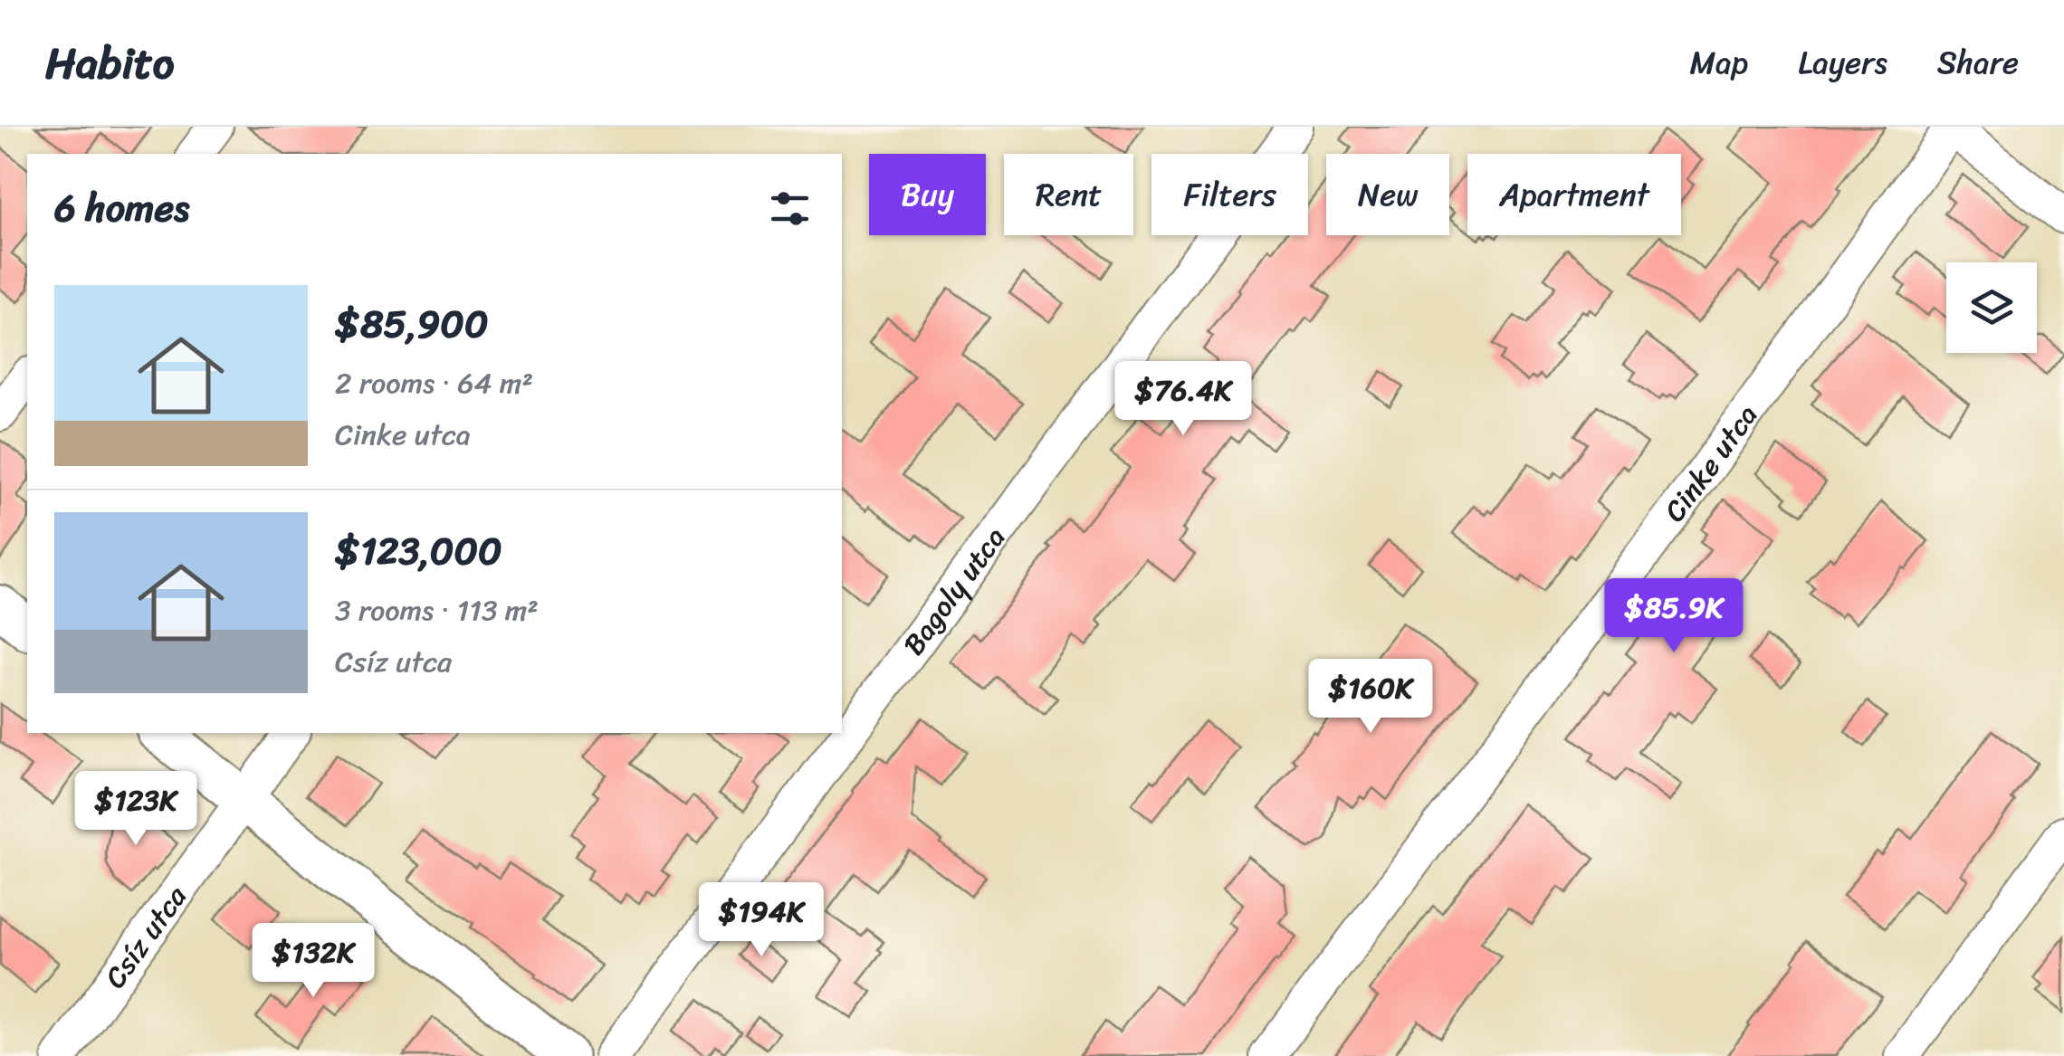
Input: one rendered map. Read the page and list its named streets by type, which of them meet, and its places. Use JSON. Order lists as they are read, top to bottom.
{
  "streets": {
    "street": ["Cinke utca", "Bagoly utca", "Csíz utca"]
  },
  "page": {
    "header": "Habito",
    "nav": ["Map", "Layers", "Share"],
    "chip": [
      "Buy",
      "Rent",
      "Filters",
      "New",
      "Apartment"
    ],
    "heading": "6 homes",
    "list": [
      {
        "name": "$85,900",
        "note": "2 rooms · 64 m² · Cinke utca"
      },
      {
        "name": "$123,000",
        "note": "3 rooms · 113 m² · Csíz utca"
      }
    ],
    "price": [
      "$76.4K",
      "$85.9K",
      "$160K",
      "$123K",
      "$194K",
      "$132K"
    ]
  }
}
